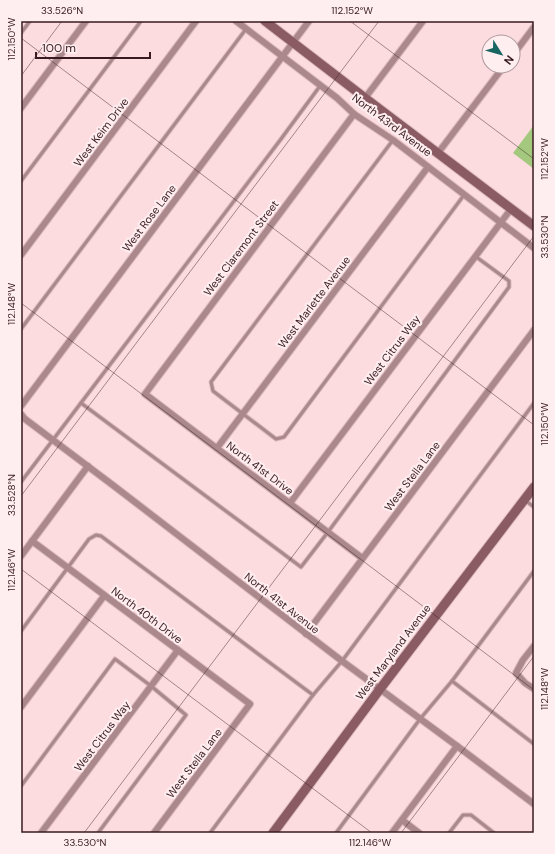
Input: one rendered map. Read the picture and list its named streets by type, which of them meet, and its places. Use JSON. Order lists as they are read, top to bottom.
{
  "streets": {
    "street": [
      "North 43rd Avenue",
      "West Keim Drive",
      "West Rose Lane",
      "West Claremont Street",
      "West Marlette Avenue",
      "West Citrus Way",
      "North 41st Drive",
      "West Stella Lane",
      "North 41st Avenue",
      "North 40th Drive",
      "West Maryland Avenue"
    ]
  },
  "crossings": [
    ["North 43rd Avenue", "West Rose Lane"],
    ["North 43rd Avenue", "West Claremont Street"],
    ["North 43rd Avenue", "West Marlette Avenue"],
    ["North 43rd Avenue", "West Citrus Way"],
    ["West Claremont Street", "North 41st Drive"],
    ["West Marlette Avenue", "North 41st Drive"],
    ["West Citrus Way", "North 41st Drive"],
    ["West Citrus Way", "North 40th Drive"],
    ["North 41st Drive", "West Stella Lane"],
    ["West Stella Lane", "North 41st Avenue"],
    ["West Stella Lane", "North 40th Drive"],
    ["North 41st Avenue", "West Maryland Avenue"]
  ],
  "scale_bar": "100 m",
  "north": "bottom right",
  "coordinates": [
    "33.526°N",
    "112.152°W",
    "112.150°W",
    "33.530°N",
    "112.148°W",
    "33.528°N",
    "112.146°W"
  ]
}
